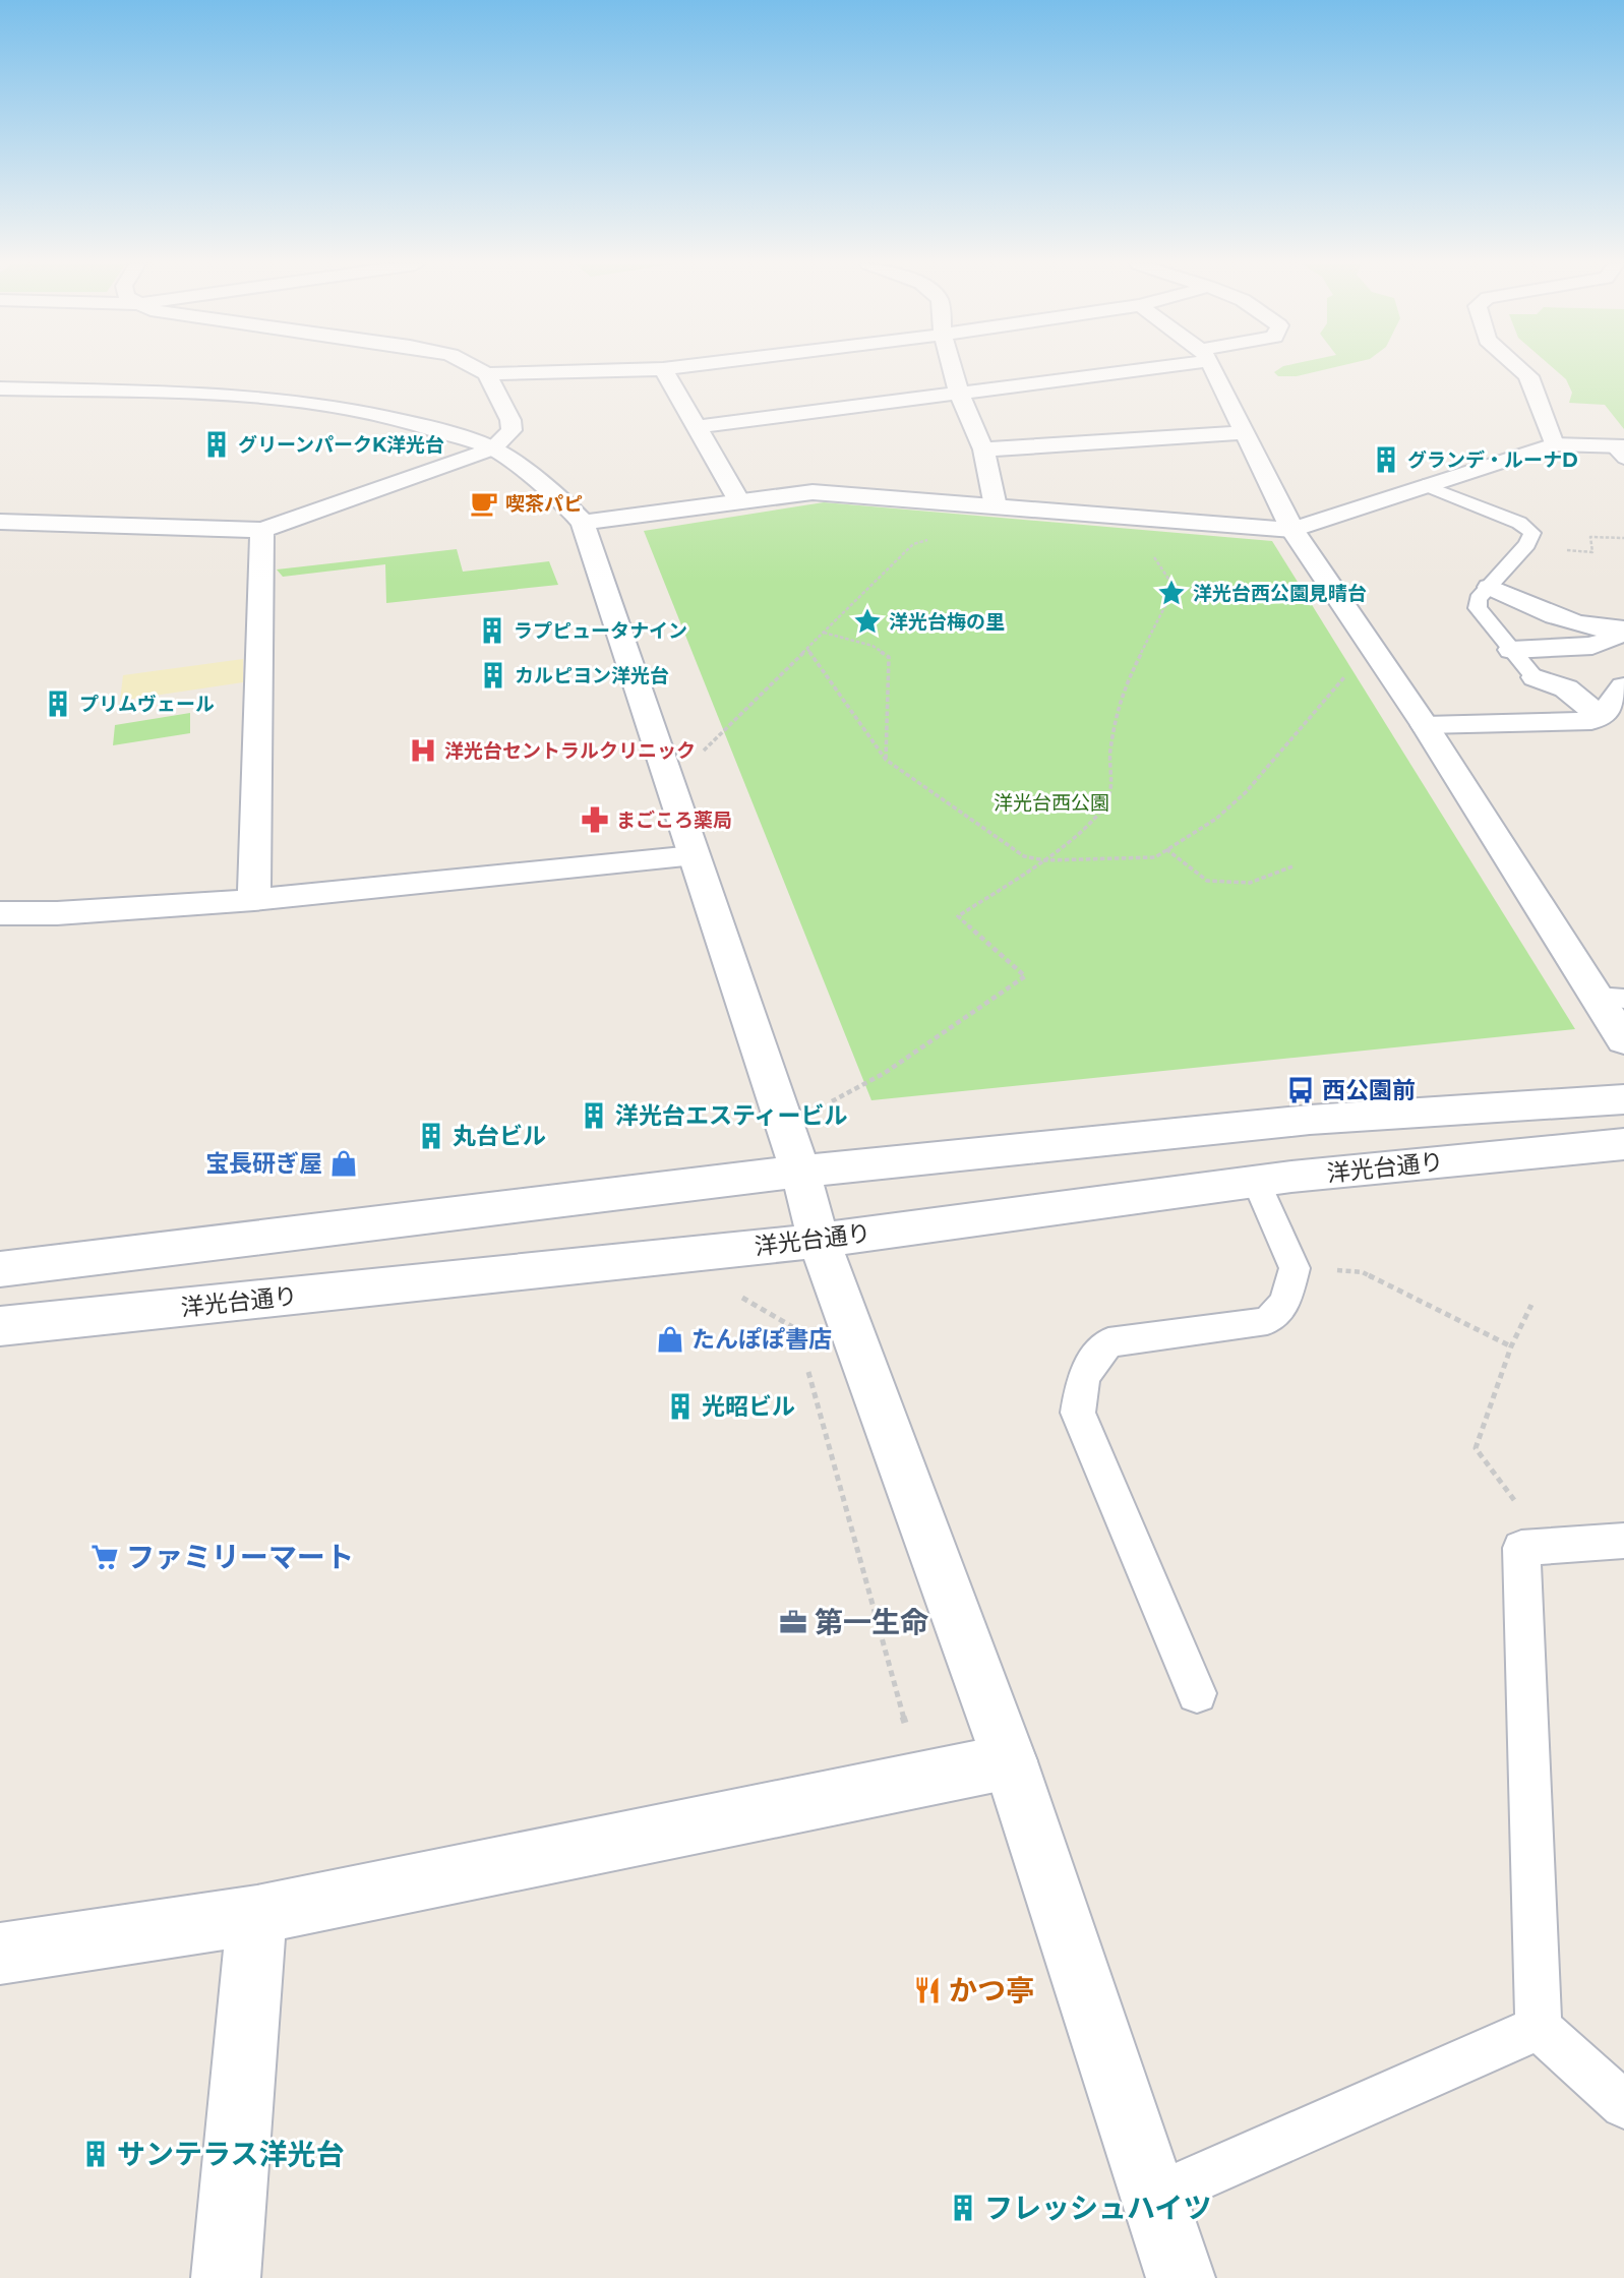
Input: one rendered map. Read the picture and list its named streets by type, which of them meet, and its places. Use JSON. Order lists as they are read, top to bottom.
{
  "streets": {
    "street": ["洋光台通り"]
  },
  "parks": ["洋光台西公園"],
  "places": {
    "building": [
      "グリーンパークK洋光台",
      "グランデ・ルーナD",
      "ラプピュータナイン",
      "カルピヨン洋光台",
      "プリムヴェール",
      "洋光台エスティービル",
      "丸台ビル",
      "光昭ビル",
      "サンテラス洋光台",
      "フレッシュハイツ"
    ],
    "cafe": ["喫茶パピ"],
    "place": ["洋光台西公園見晴台", "洋光台梅の里"],
    "hospital": ["洋光台セントラルクリニック"],
    "pharmacy": ["まごころ薬局"],
    "bus stop": ["西公園前"],
    "shop": ["宝長研ぎ屋", "たんぽぽ書店"],
    "supermarket": ["ファミリーマート"],
    "office": ["第一生命"],
    "restaurant": ["かつ亭"]
  }
}
